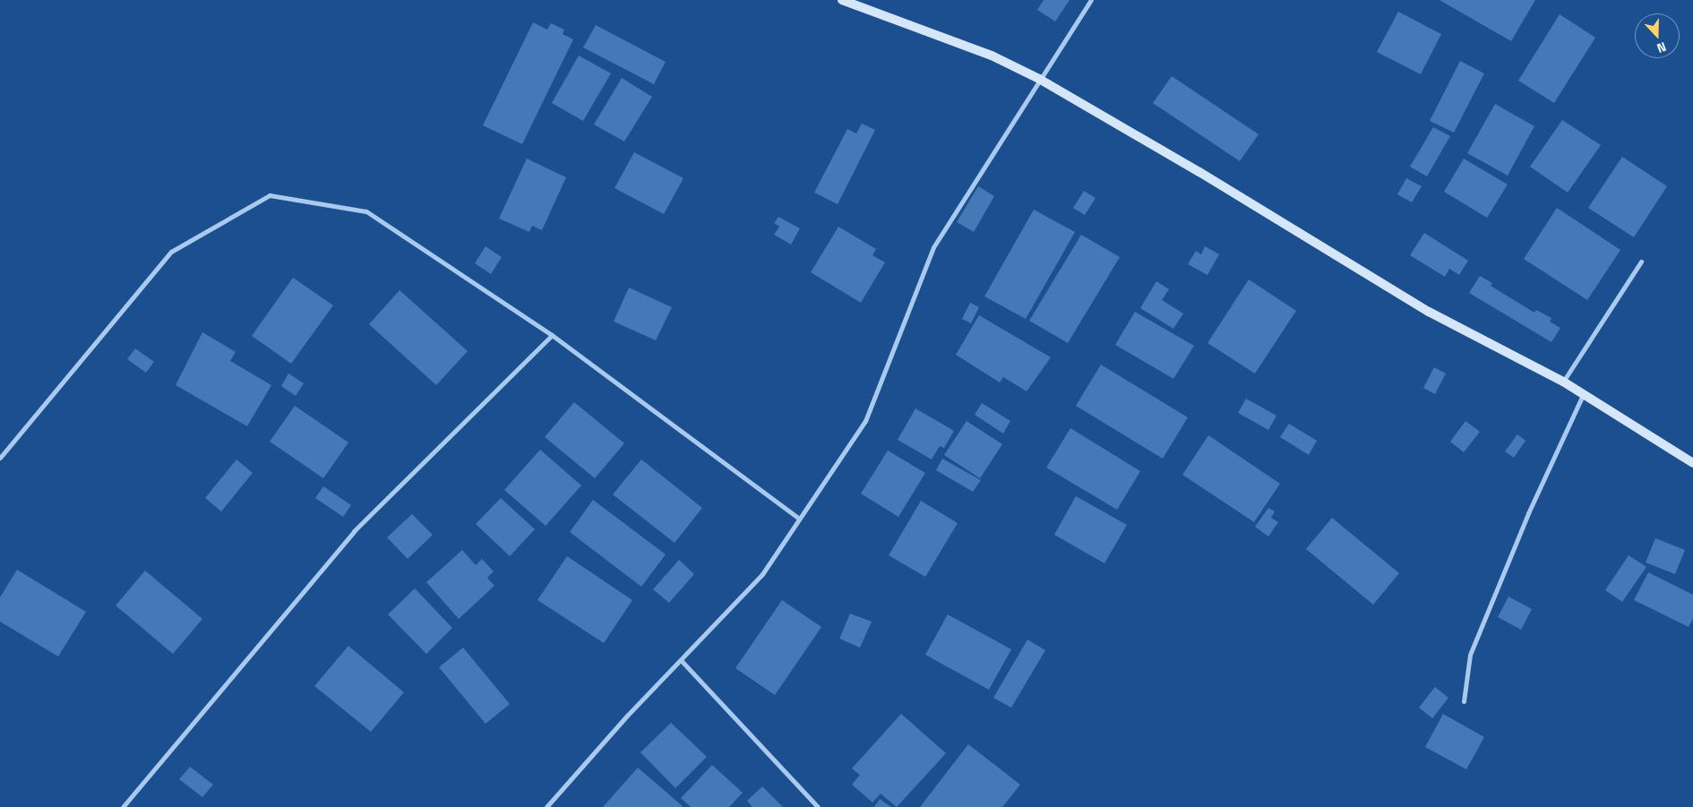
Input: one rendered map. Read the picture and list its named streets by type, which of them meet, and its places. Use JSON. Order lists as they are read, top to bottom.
{
  "north": "bottom"
}
